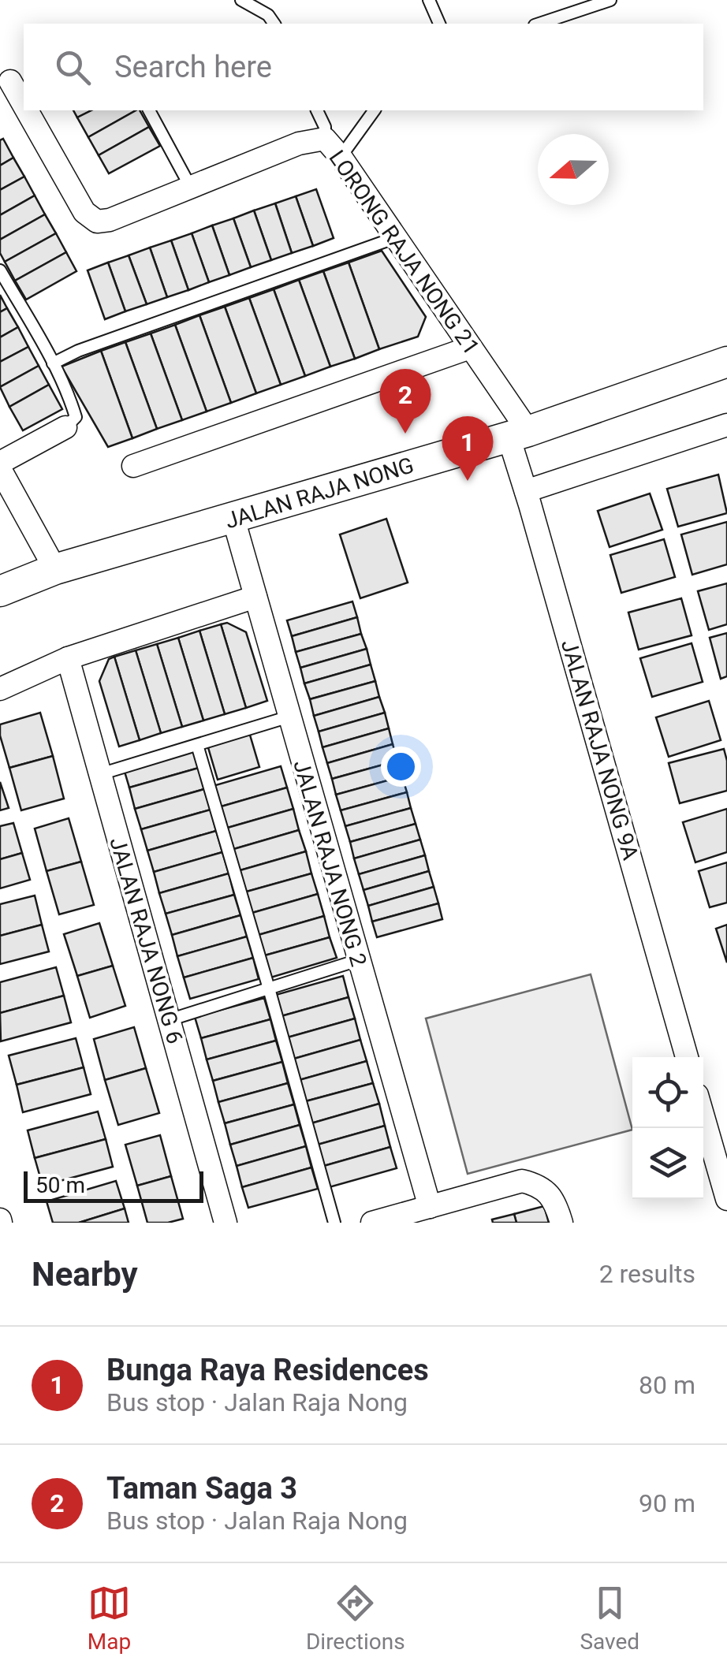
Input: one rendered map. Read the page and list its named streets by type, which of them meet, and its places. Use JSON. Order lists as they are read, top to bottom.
{
  "streets": {
    "main road": ["JALAN RAJA NONG"],
    "street": [
      "LORONG RAJA NONG 21",
      "JALAN RAJA NONG 9A",
      "JALAN RAJA NONG 2",
      "JALAN RAJA NONG 6"
    ]
  },
  "crossings": [
    ["LORONG RAJA NONG 21", "JALAN RAJA NONG"],
    ["LORONG RAJA NONG 21", "JALAN RAJA NONG 9A"],
    ["JALAN RAJA NONG", "JALAN RAJA NONG 9A"],
    ["JALAN RAJA NONG", "JALAN RAJA NONG 2"]
  ],
  "scale_bar": "50 m",
  "north": "left",
  "page": {
    "search": "Search here",
    "pins": ["2", "1"],
    "scale": "50 m",
    "heading": ["Nearby", "2 results"],
    "list": [
      {
        "mark": "1",
        "name": "Bunga Raya Residences",
        "note": "Bus stop · Jalan Raja Nong",
        "value": "80 m"
      },
      {
        "mark": "2",
        "name": "Taman Saga 3",
        "note": "Bus stop · Jalan Raja Nong",
        "value": "90 m"
      }
    ],
    "nav": ["Map", "Directions", "Saved"]
  }
}
